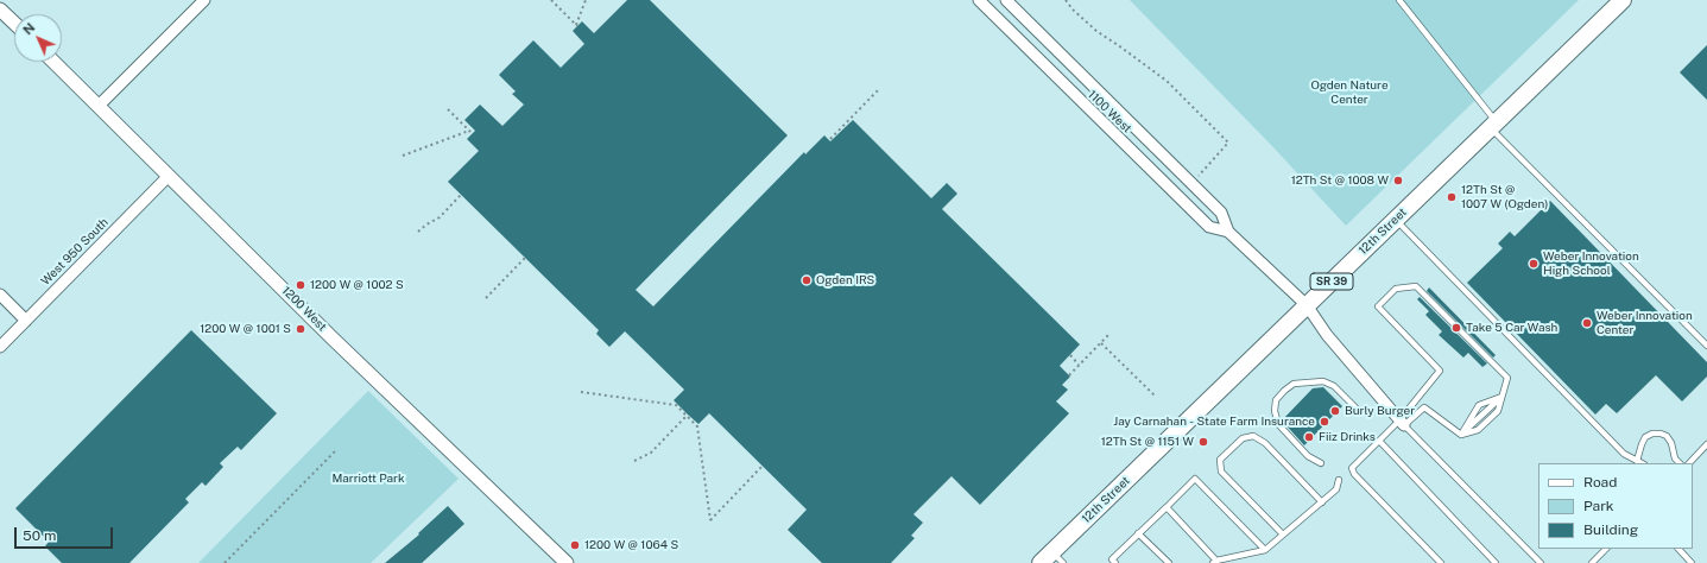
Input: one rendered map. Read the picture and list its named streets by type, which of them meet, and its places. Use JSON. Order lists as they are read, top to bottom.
{
  "streets": {
    "main road": ["12th Street", "SR 39"],
    "street": ["1100 West", "West 950 South", "1200 West"]
  },
  "crossings": [
    ["1100 West", "12th Street"],
    ["West 950 South", "1200 West"]
  ],
  "parks": ["Ogden Nature Center", "Marriott Park"],
  "places": [
    "12Th St @ 1008 W",
    "12Th St @ 1007 W (Ogden)",
    "Weber Innovation High School",
    "Ogden IRS",
    "1200 W @ 1002 S",
    "Weber Innovation Center",
    "Take 5 Car Wash",
    "1200 W @ 1001 S",
    "Burly Burger",
    "Jay Carnahan - State Farm Insurance",
    "Fiiz Drinks",
    "12Th St @ 1151 W",
    "1200 W @ 1064 S"
  ],
  "legend": ["Road", "Park", "Building"],
  "scale_bar": "50 m",
  "north": "top left"
}
